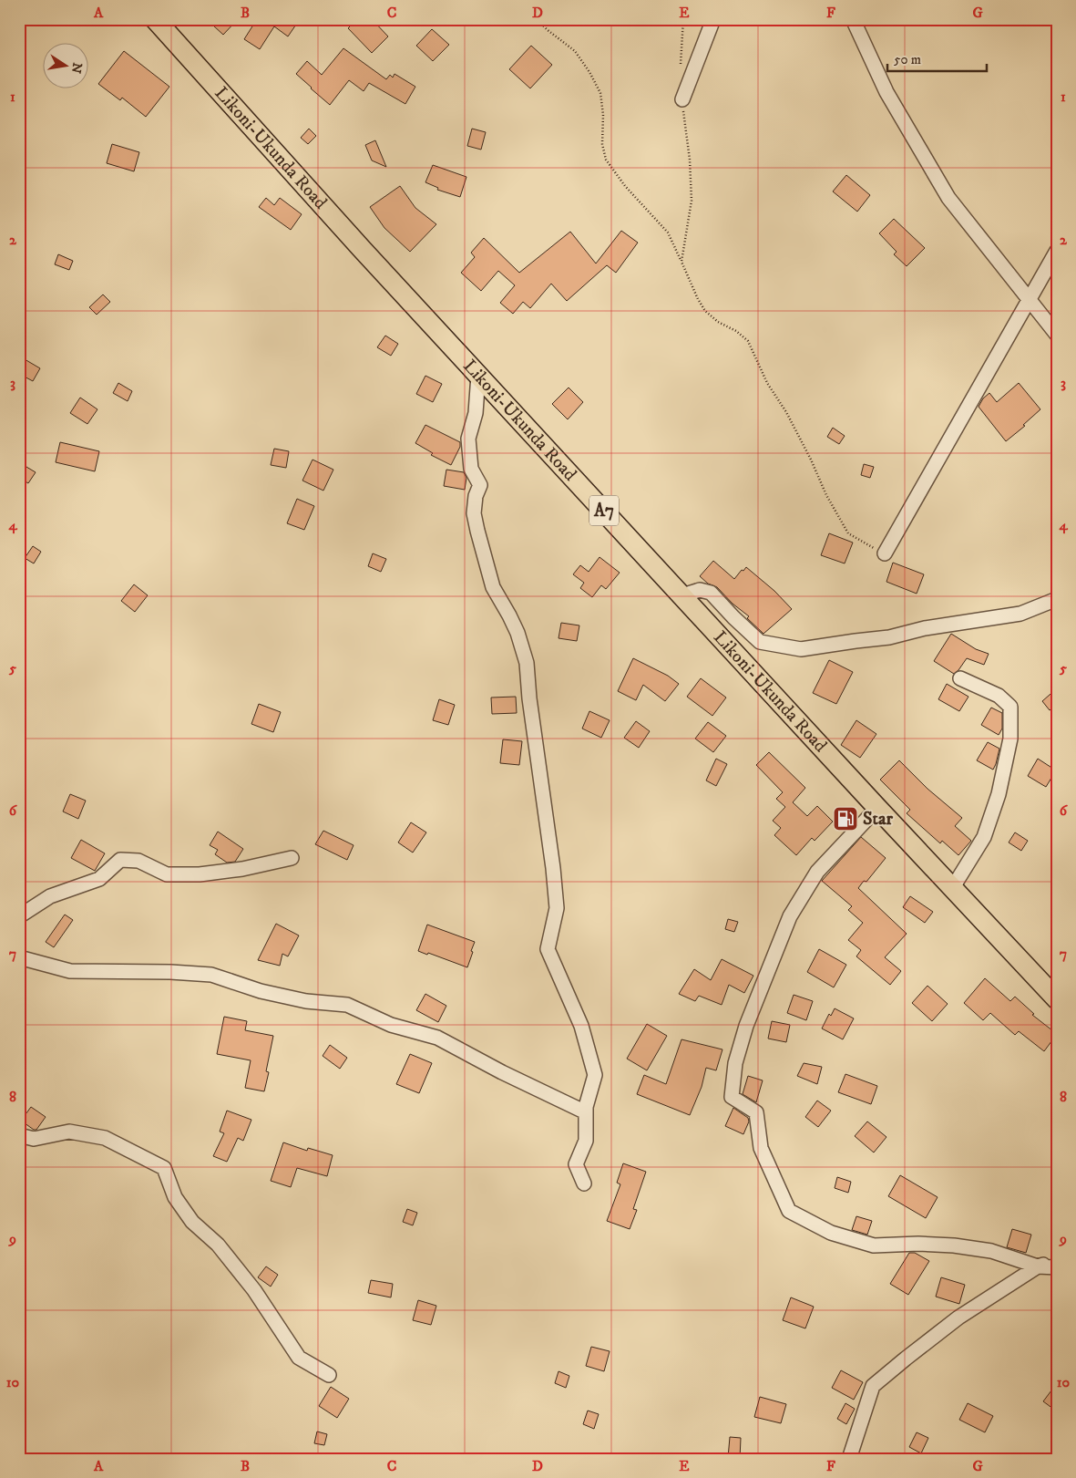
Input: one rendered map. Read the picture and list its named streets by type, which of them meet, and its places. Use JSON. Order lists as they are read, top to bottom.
{
  "streets": {
    "highway": ["Likoni-Ukunda Road", "A7"]
  },
  "places": {
    "fuel station": ["Star"]
  },
  "scale_bar": "50 m",
  "north": "right",
  "grid": {
    "columns": [
      "A",
      "B",
      "C",
      "D",
      "E",
      "F",
      "G"
    ],
    "rows": [
      "1",
      "2",
      "3",
      "4",
      "5",
      "6",
      "7",
      "8",
      "9",
      "10"
    ]
  }
}
